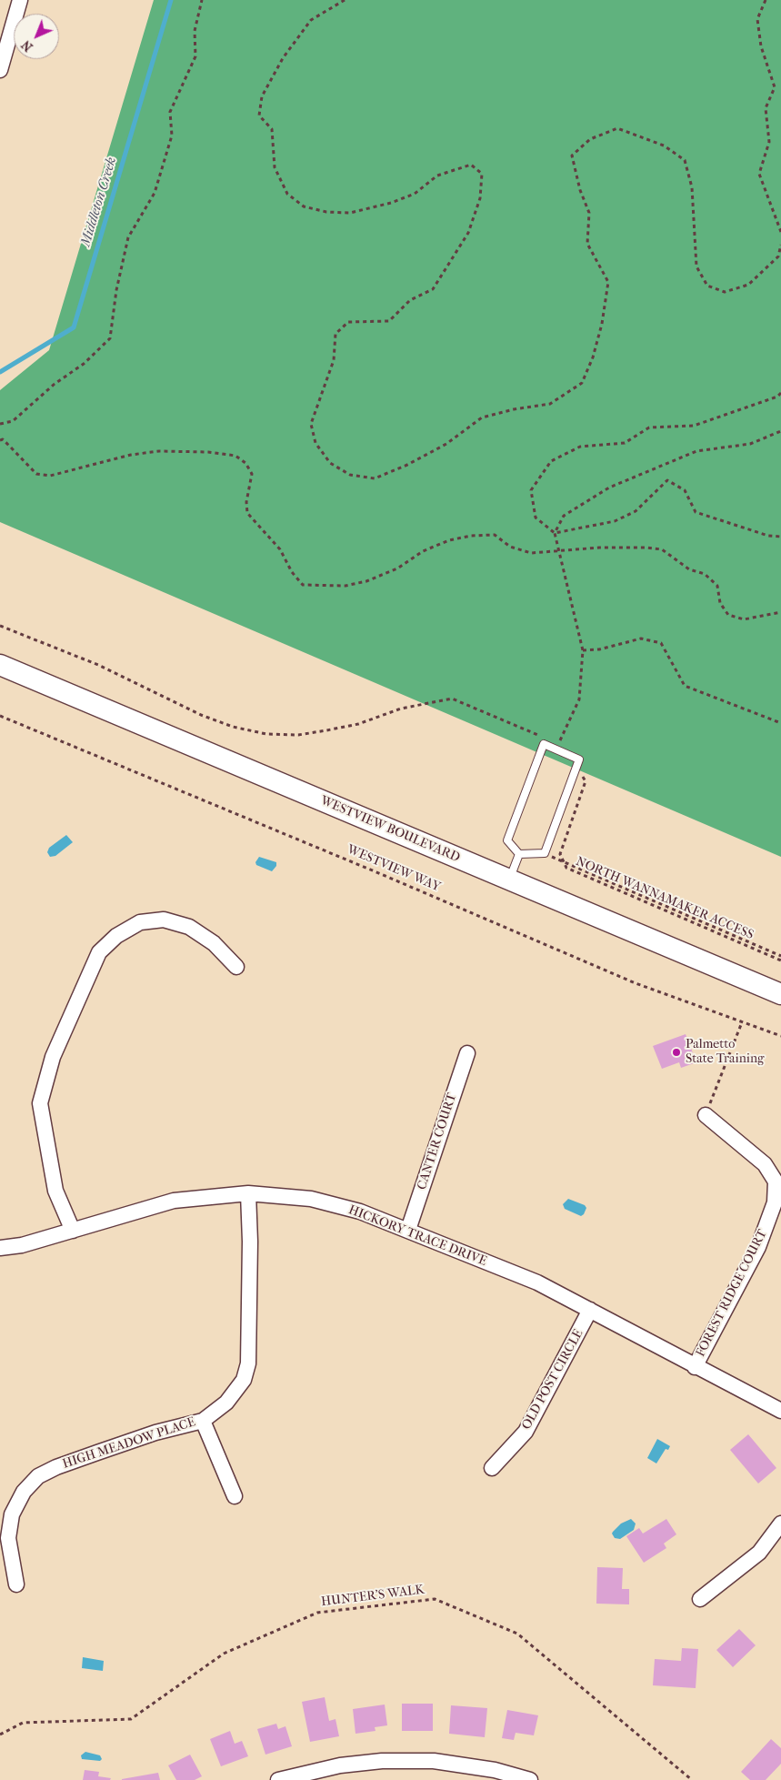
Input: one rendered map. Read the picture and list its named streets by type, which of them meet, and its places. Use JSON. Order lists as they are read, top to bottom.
{
  "streets": {
    "street": [
      "WESTVIEW BOULEVARD",
      "CANTER COURT",
      "HICKORY TRACE DRIVE",
      "FOREST RIDGE COURT",
      "OLD POST CIRCLE",
      "HIGH MEADOW PLACE"
    ],
    "path": ["WESTVIEW WAY", "NORTH WANNAMAKER ACCESS", "HUNTER'S WALK"]
  },
  "crossings": [
    ["CANTER COURT", "HICKORY TRACE DRIVE"],
    ["HICKORY TRACE DRIVE", "FOREST RIDGE COURT"],
    ["HICKORY TRACE DRIVE", "OLD POST CIRCLE"],
    ["HICKORY TRACE DRIVE", "HIGH MEADOW PLACE"]
  ],
  "water": ["Middleton Creek"],
  "places": ["Palmetto State Training"],
  "north": "bottom left"
}
